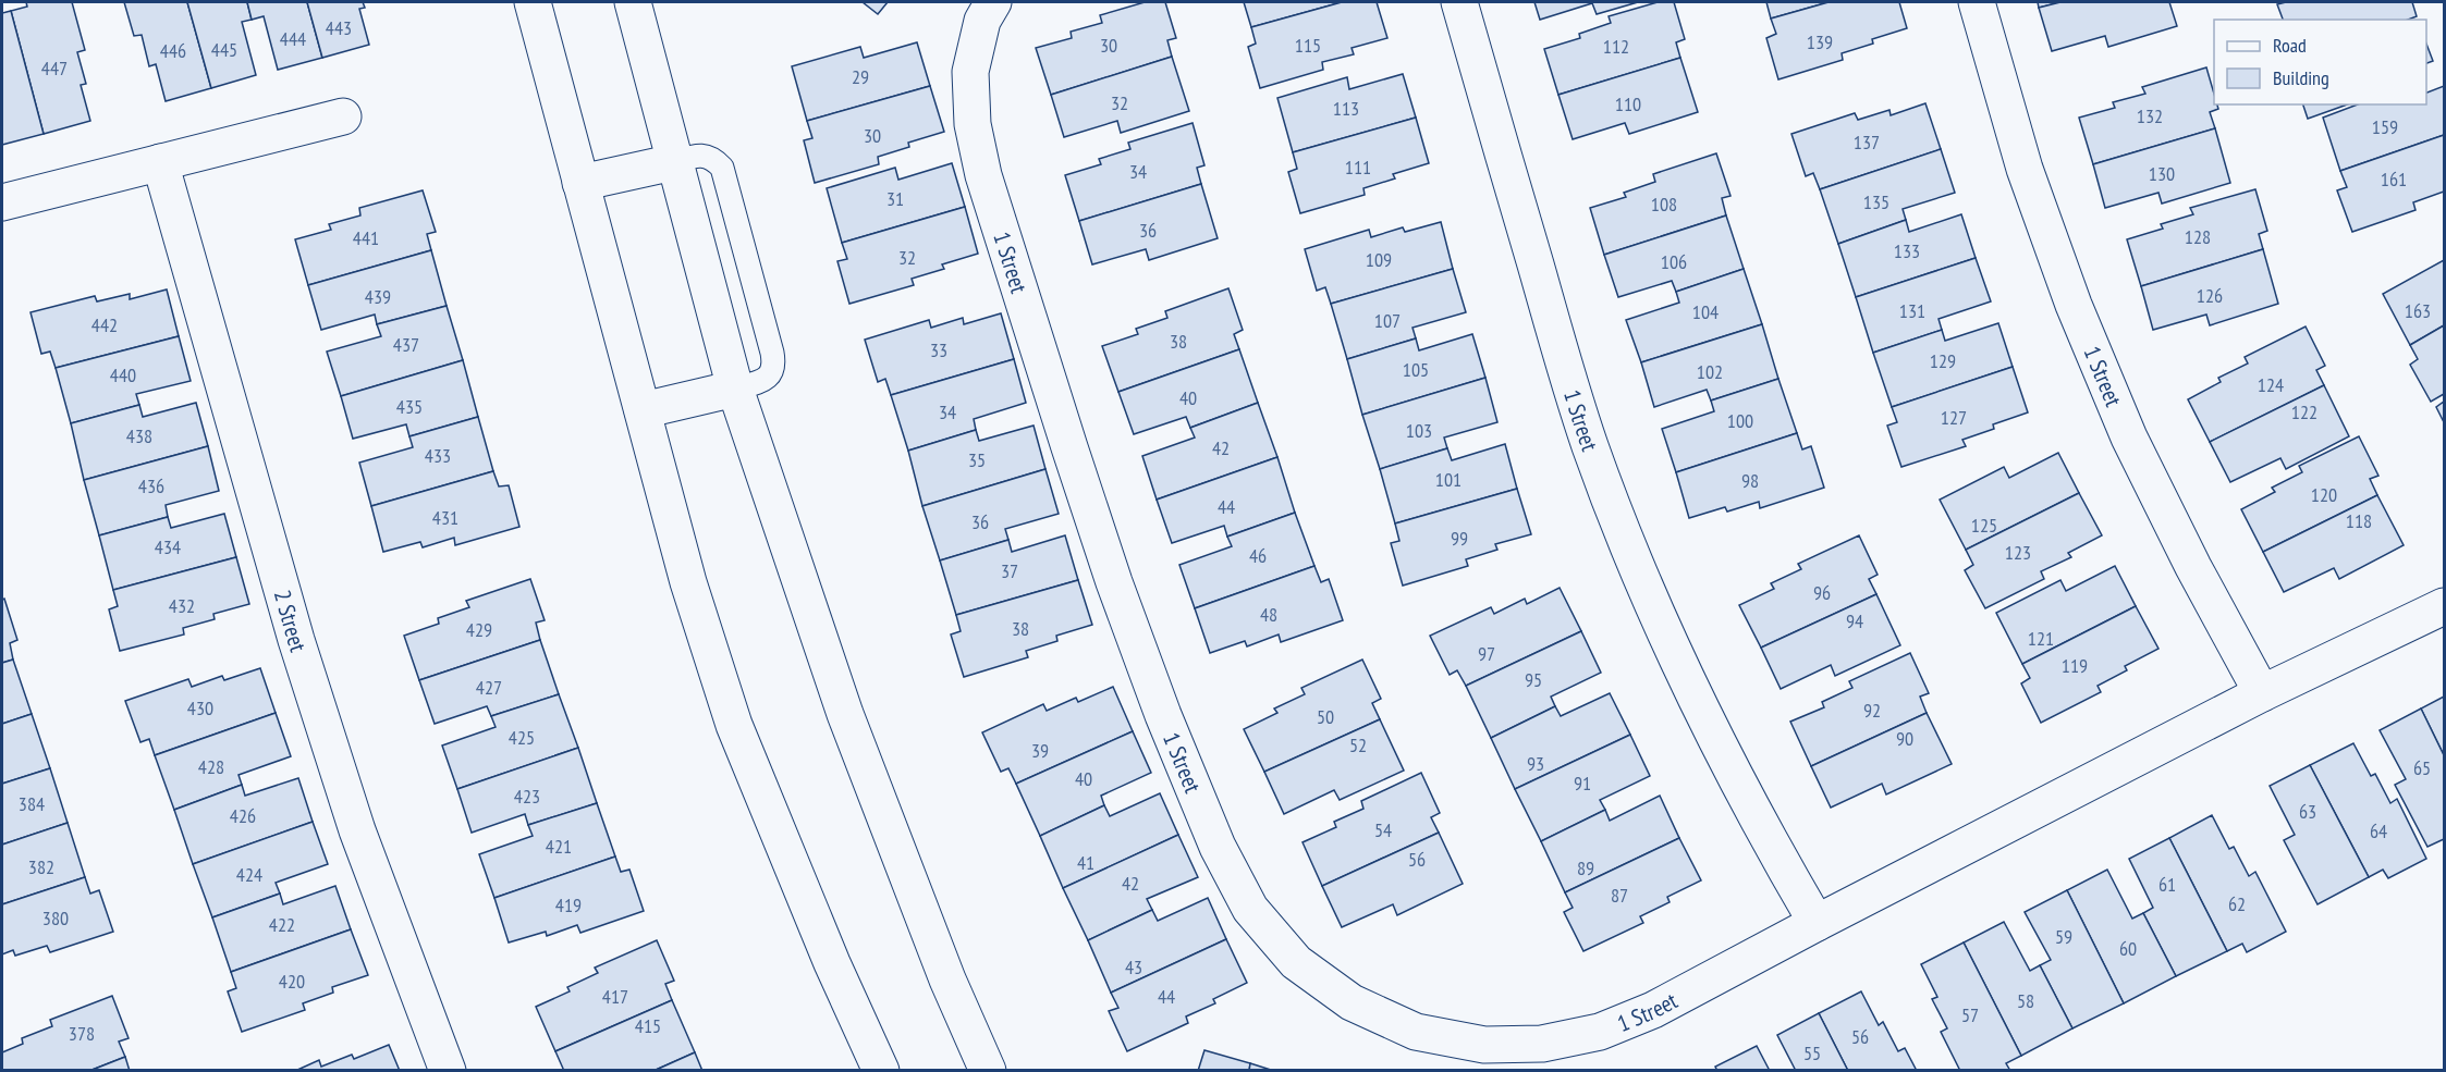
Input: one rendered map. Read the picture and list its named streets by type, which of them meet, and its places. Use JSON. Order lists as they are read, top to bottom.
{
  "streets": {
    "street": ["1 Street", "2 Street"]
  },
  "house_numbers": [
    "443",
    "444",
    "139",
    "30",
    "115",
    "112",
    "445",
    "446",
    "447",
    "29",
    "32",
    "110",
    "113",
    "132",
    "159",
    "30",
    "137",
    "111",
    "34",
    "130",
    "161",
    "31",
    "135",
    "108",
    "36",
    "128",
    "441",
    "133",
    "32",
    "109",
    "106",
    "126",
    "439",
    "131",
    "163",
    "104",
    "107",
    "442",
    "38",
    "437",
    "33",
    "129",
    "105",
    "102",
    "440",
    "124",
    "40",
    "435",
    "34",
    "122",
    "127",
    "100",
    "103",
    "438",
    "42",
    "433",
    "35",
    "101",
    "98",
    "436",
    "120",
    "44",
    "431",
    "118",
    "36",
    "125",
    "99",
    "434",
    "123",
    "46",
    "37",
    "96",
    "432",
    "48",
    "94",
    "38",
    "429",
    "121",
    "97",
    "119",
    "95",
    "427",
    "430",
    "92",
    "50",
    "425",
    "90",
    "52",
    "39",
    "93",
    "428",
    "65",
    "40",
    "91",
    "423",
    "384",
    "63",
    "426",
    "54",
    "64",
    "421",
    "56",
    "41",
    "382",
    "89",
    "424",
    "42",
    "61",
    "87",
    "62",
    "419",
    "380",
    "422",
    "59",
    "60",
    "43",
    "420",
    "417",
    "44",
    "58",
    "57",
    "415",
    "378",
    "56",
    "55"
  ],
  "legend": ["Road", "Building"]
}
